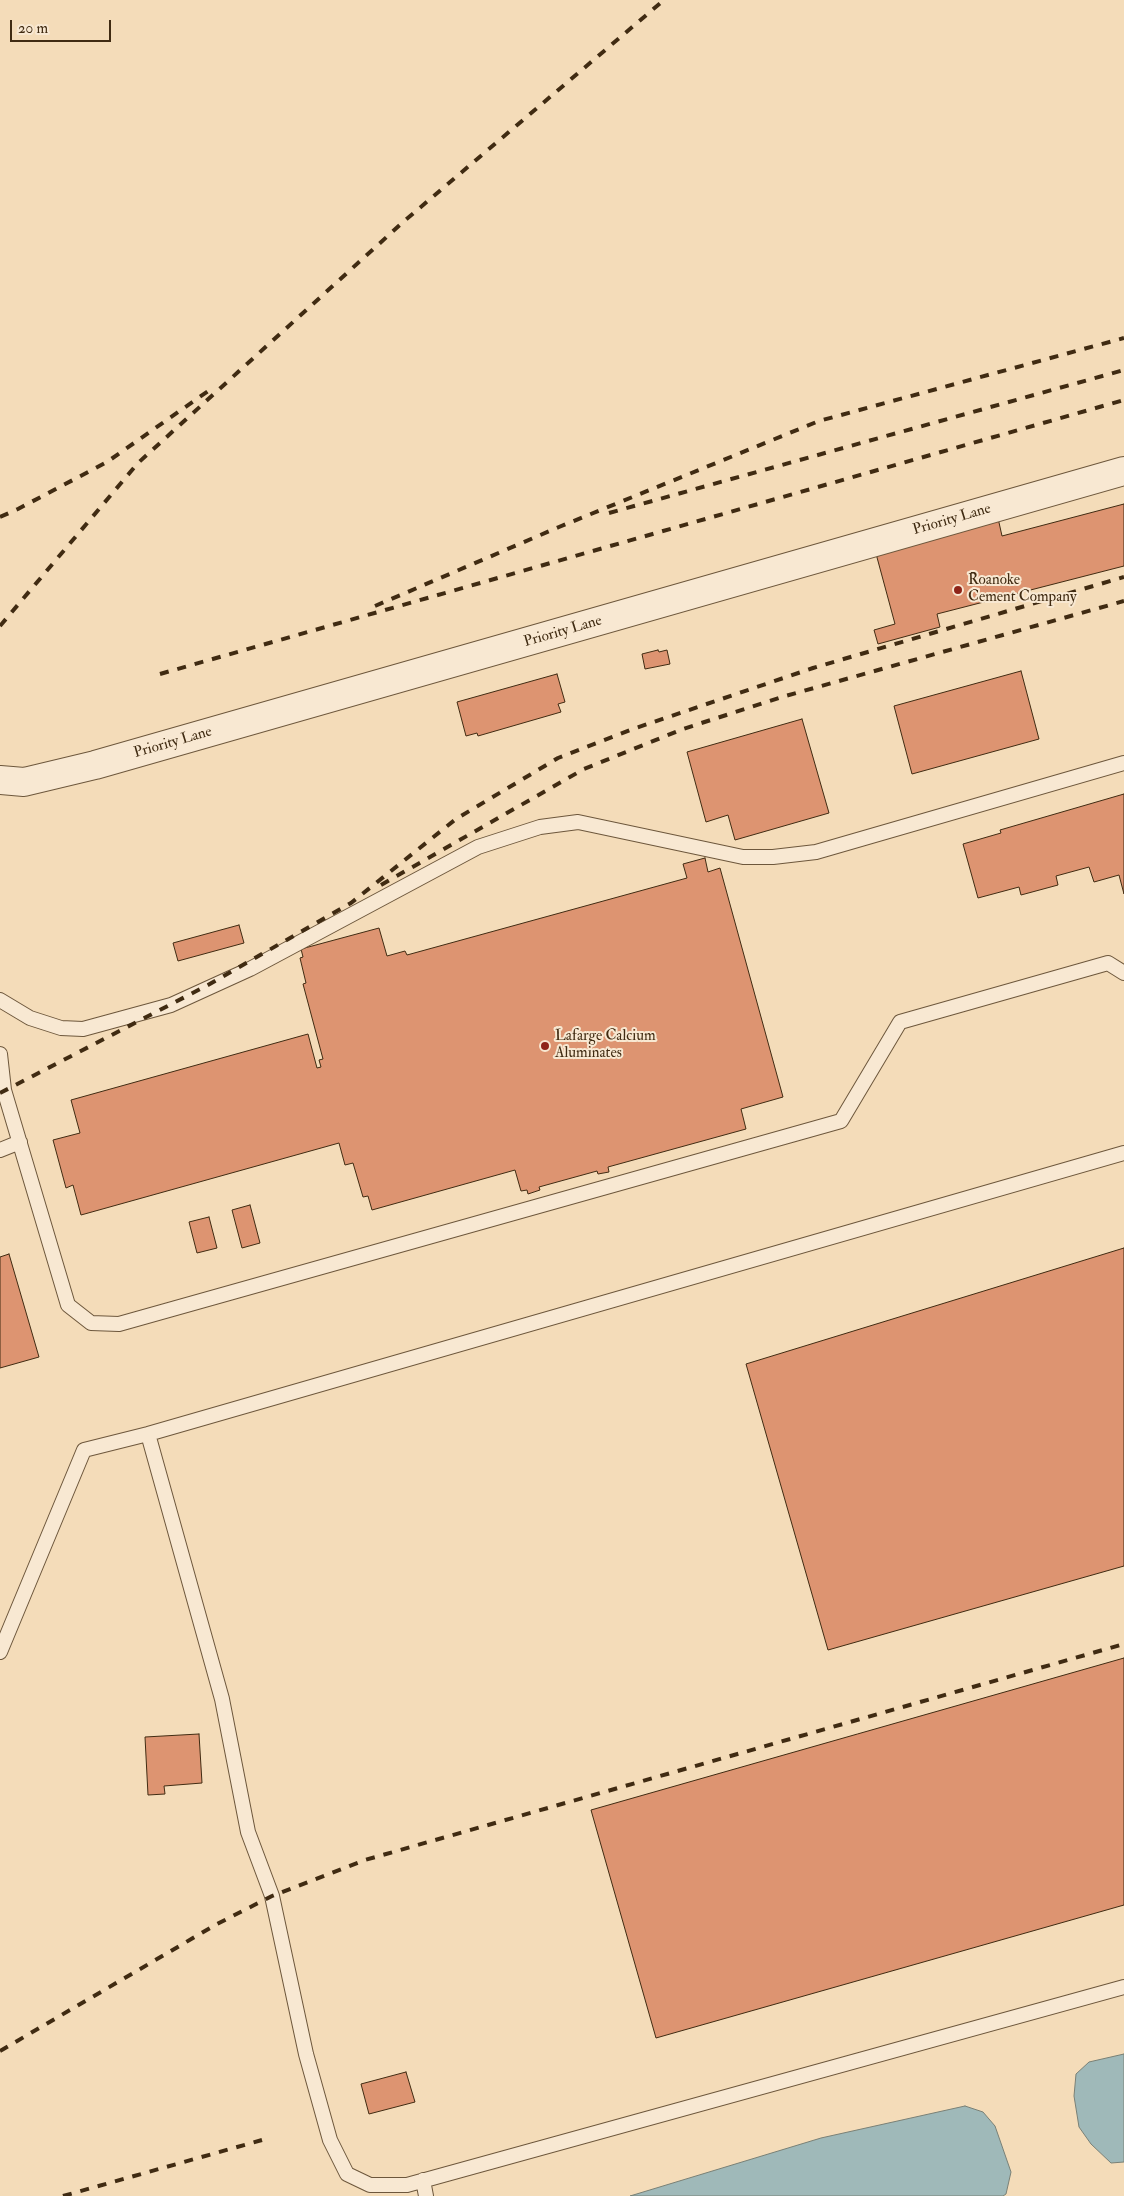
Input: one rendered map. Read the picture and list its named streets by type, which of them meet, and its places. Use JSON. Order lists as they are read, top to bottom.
{
  "streets": {
    "street": ["Priority Lane"]
  },
  "places": ["Roanoke Cement Company", "Lafarge Calcium Aluminates"],
  "scale_bar": "20 m"
}
